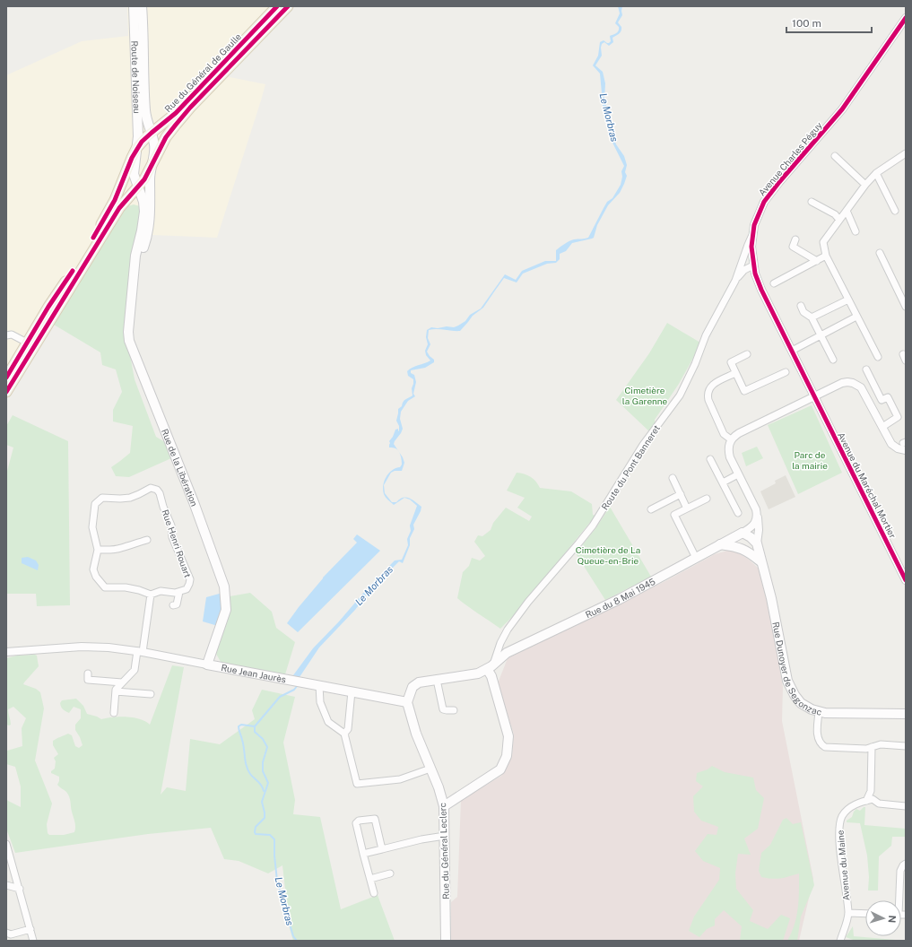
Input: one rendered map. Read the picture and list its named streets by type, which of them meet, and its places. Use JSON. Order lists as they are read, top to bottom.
{
  "streets": {
    "main road": [
      "Rue du Général de Gaulle",
      "Route de Noiseau",
      "Rue de la Libération",
      "Rue du 8 Mai 1945",
      "Rue Dunoyer de Segonzac",
      "Rue Jean Jaurès",
      "Rue du Général Leclerc"
    ],
    "street": [
      "Avenue Charles Péguy",
      "Route du Pont Banneret",
      "Avenue du Maréchal Mortier",
      "Rue Henri Rouart",
      "Avenue du Maine"
    ]
  },
  "crossings": [
    ["Rue du Général de Gaulle", "Route de Noiseau"],
    ["Rue du Général de Gaulle", "Rue de la Libération"],
    ["Route de Noiseau", "Rue de la Libération"],
    ["Avenue Charles Péguy", "Route du Pont Banneret"],
    ["Avenue Charles Péguy", "Avenue du Maréchal Mortier"],
    ["Rue de la Libération", "Rue Jean Jaurès"],
    ["Route du Pont Banneret", "Rue du 8 Mai 1945"],
    ["Rue Jean Jaurès", "Rue du Général Leclerc"]
  ],
  "water": ["Le Morbras"],
  "parks": ["Cimetière la Garenne", "Parc de la mairie", "Cimetière de La Queue-en-Brie"],
  "scale_bar": "100 m",
  "north": "right"
}
